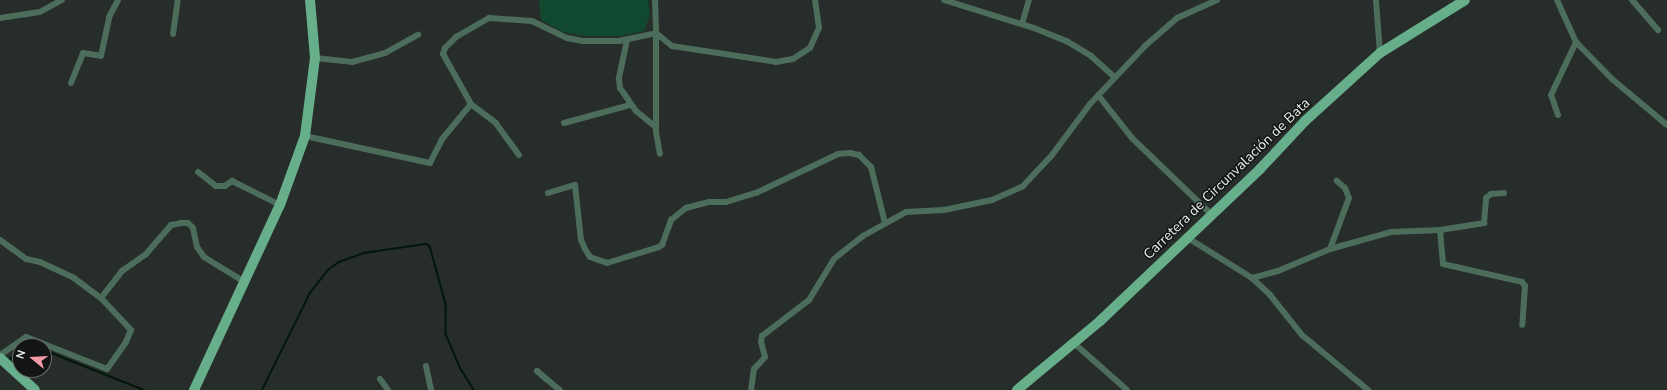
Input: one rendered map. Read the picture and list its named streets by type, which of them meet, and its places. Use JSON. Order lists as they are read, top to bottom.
{
  "streets": {
    "main road": ["Carretera de Circunvalación de Bata"]
  },
  "north": "left"
}
